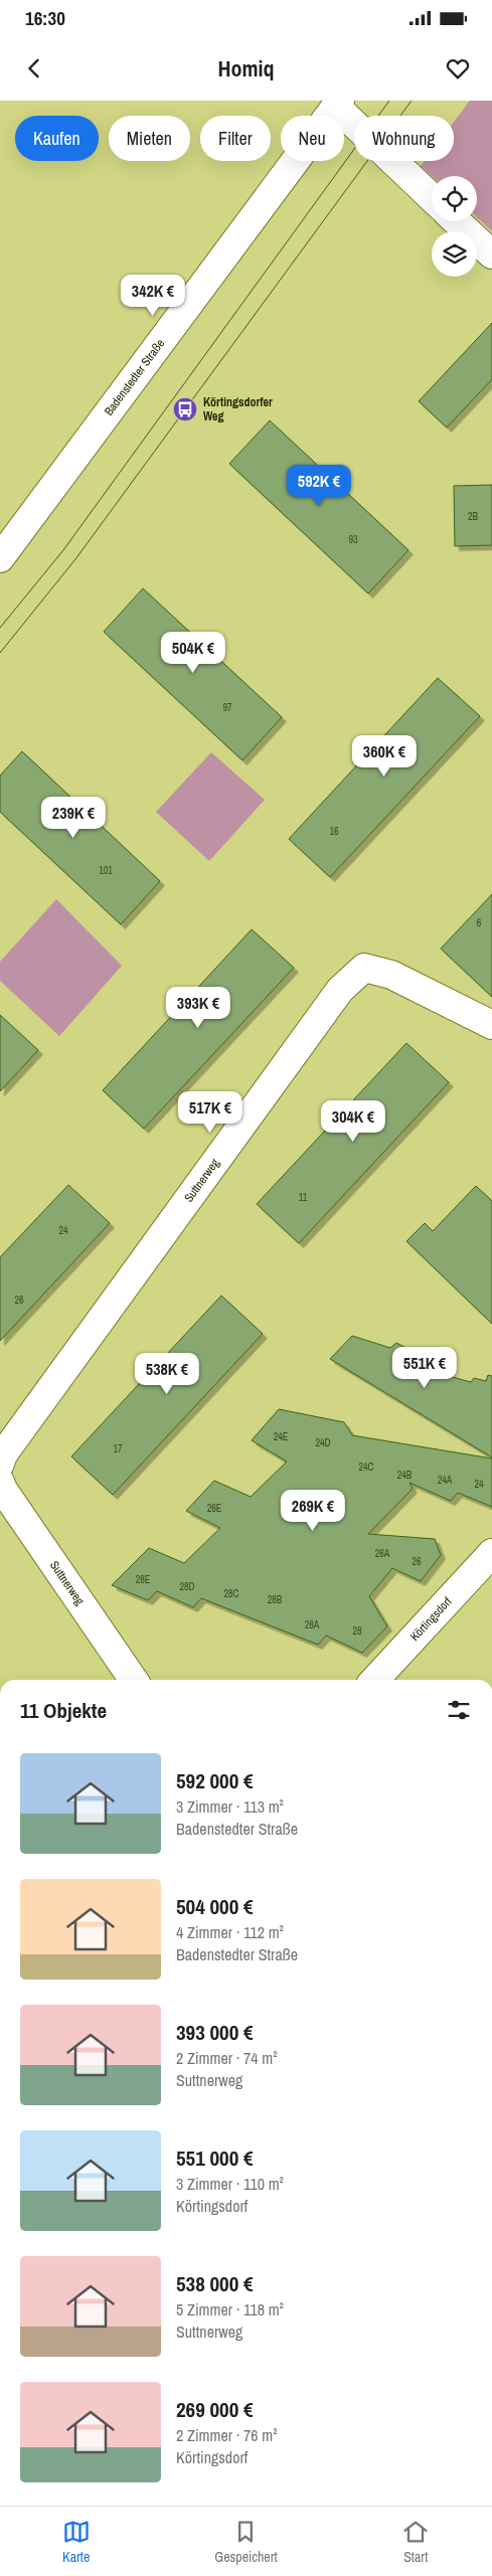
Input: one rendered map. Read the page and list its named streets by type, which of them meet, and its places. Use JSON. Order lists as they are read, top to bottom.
{
  "streets": {
    "street": ["Badenstedter Straße", "Suttnerweg", "Körtingsdorf"]
  },
  "places": {
    "bus stop": ["Körtingsdorfer Weg"]
  },
  "house_numbers": [
    "2B",
    "93",
    "97",
    "16",
    "101",
    "6",
    "11",
    "24",
    "26",
    "24E",
    "24D",
    "17",
    "24C",
    "24B",
    "24A",
    "24",
    "26E",
    "26A",
    "26",
    "28E",
    "28D",
    "28C",
    "28B",
    "28A",
    "28"
  ],
  "page": {
    "status": "16:30",
    "header": "Homiq",
    "chip": [
      "Kaufen",
      "Mieten",
      "Filter",
      "Neu",
      "Wohnung"
    ],
    "price": [
      "342K €",
      "592K €",
      "504K €",
      "360K €",
      "239K €",
      "393K €",
      "517K €",
      "304K €",
      "551K €",
      "538K €",
      "269K €"
    ],
    "heading": "11 Objekte",
    "list": [
      {
        "name": "592 000 €",
        "note": "3 Zimmer · 113 m² · Badenstedter Straße"
      },
      {
        "name": "504 000 €",
        "note": "4 Zimmer · 112 m² · Badenstedter Straße"
      },
      {
        "name": "393 000 €",
        "note": "2 Zimmer · 74 m² · Suttnerweg"
      },
      {
        "name": "551 000 €",
        "note": "3 Zimmer · 110 m² · Körtingsdorf"
      },
      {
        "name": "538 000 €",
        "note": "5 Zimmer · 118 m² · Suttnerweg"
      },
      {
        "name": "269 000 €",
        "note": "2 Zimmer · 76 m² · Körtingsdorf"
      }
    ],
    "tabs": ["Karte", "Gespeichert", "Start"]
  }
}
